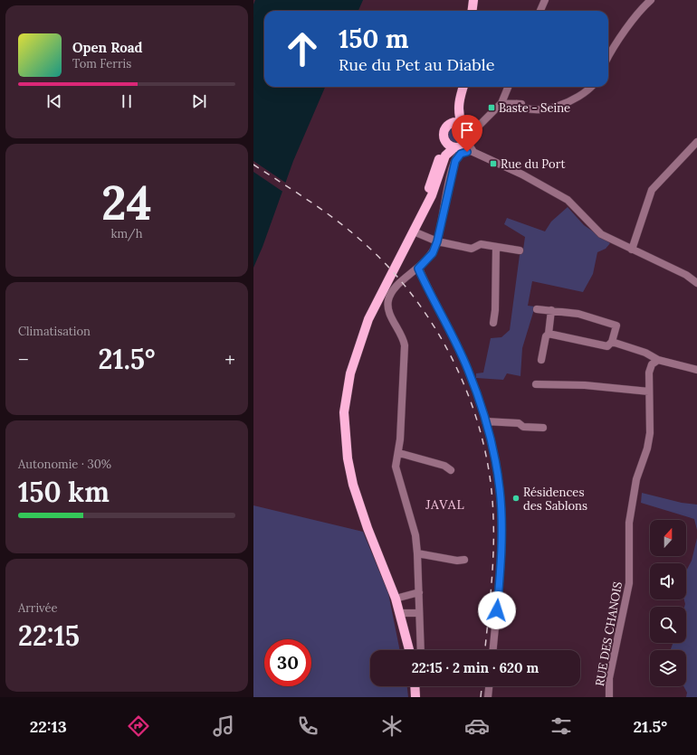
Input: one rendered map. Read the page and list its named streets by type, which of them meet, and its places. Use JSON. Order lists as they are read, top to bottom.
{
  "streets": {
    "street": ["RUE DES CHANOIS"]
  },
  "districts": ["JAVAL"],
  "places": {
    "transit": ["Baste - Seine", "Rue du Port"],
    "other": ["Résidences des Sablons"]
  },
  "north": "top",
  "page": {
    "turn": ["150 m", "Rue du Pet au Diable"],
    "song": ["Open Road", "Tom Ferris"],
    "tile": [
      ["24", "km/h"],
      "Climatisation",
      ["Autonomie · 30%", "150 km"],
      ["Arrivée", "22:15"]
    ],
    "heat": ["−", "21.5°", "+"],
    "limit": "30",
    "trip": "22:15 · 2 min · 620 m",
    "tabs": ["22:13", "21.5°"]
  }
}
